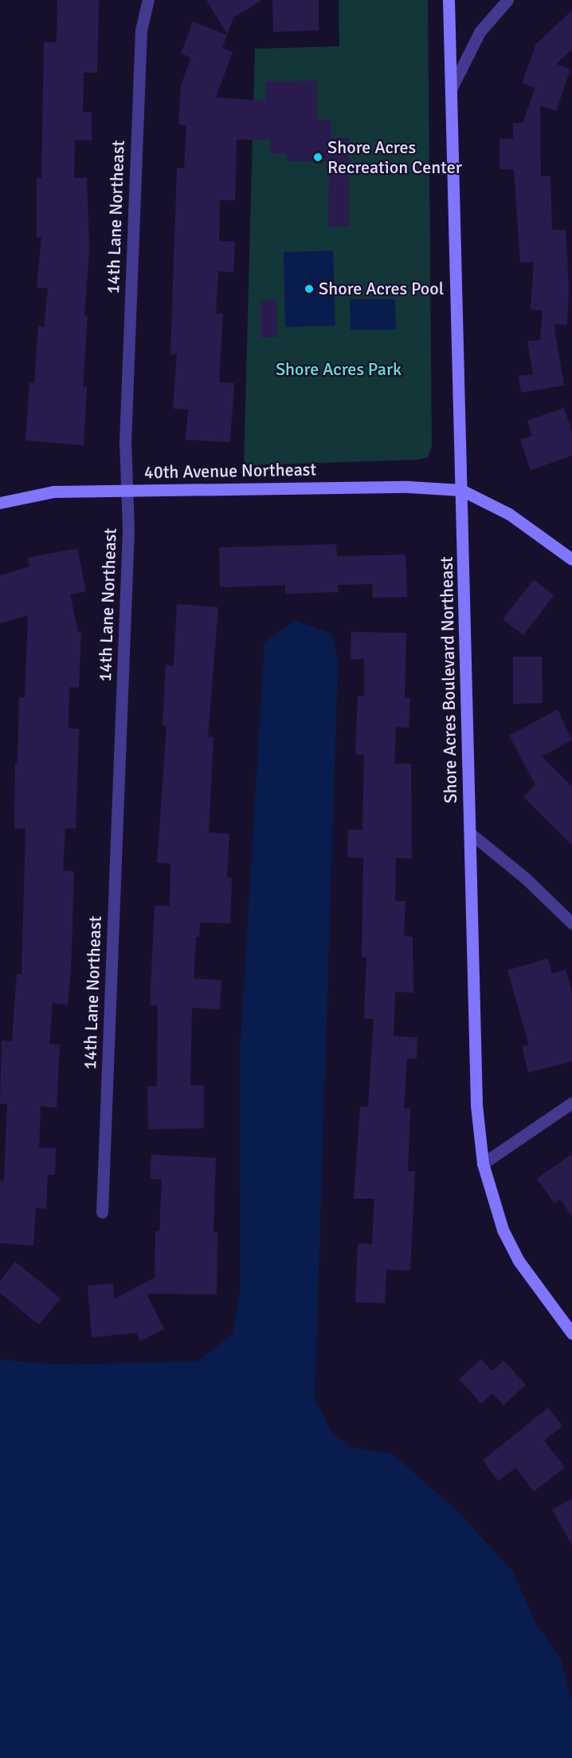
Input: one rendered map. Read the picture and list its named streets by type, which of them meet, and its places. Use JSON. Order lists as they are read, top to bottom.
{
  "streets": {
    "street": ["14th Lane Northeast", "40th Avenue Northeast", "Shore Acres Boulevard Northeast"]
  },
  "crossings": [
    ["14th Lane Northeast", "40th Avenue Northeast"],
    ["40th Avenue Northeast", "Shore Acres Boulevard Northeast"]
  ],
  "parks": ["Shore Acres Park"],
  "places": ["Shore Acres Recreation Center", "Shore Acres Pool"]
}
